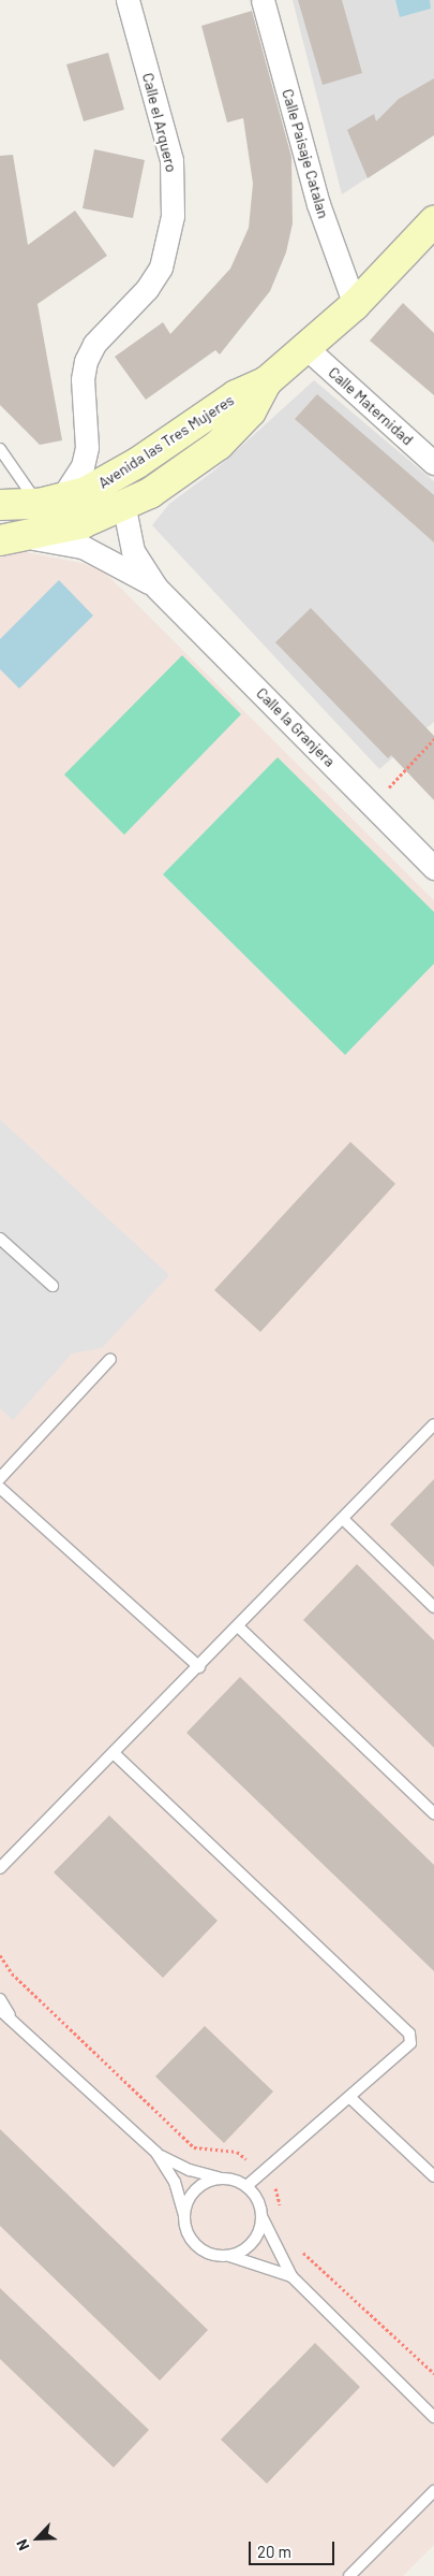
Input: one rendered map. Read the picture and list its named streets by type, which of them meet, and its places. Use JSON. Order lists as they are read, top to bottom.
{
  "streets": {
    "street": [
      "Calle el Arquero",
      "Calle Paisaje Catalan",
      "Calle Maternidad",
      "Avenida las Tres Mujeres",
      "Calle la Granjera"
    ]
  },
  "crossings": [
    ["Calle el Arquero", "Avenida las Tres Mujeres"],
    ["Calle Paisaje Catalan", "Avenida las Tres Mujeres"],
    ["Calle Maternidad", "Avenida las Tres Mujeres"],
    ["Avenida las Tres Mujeres", "Calle la Granjera"]
  ],
  "scale_bar": "20 m",
  "north": "bottom left"
}
